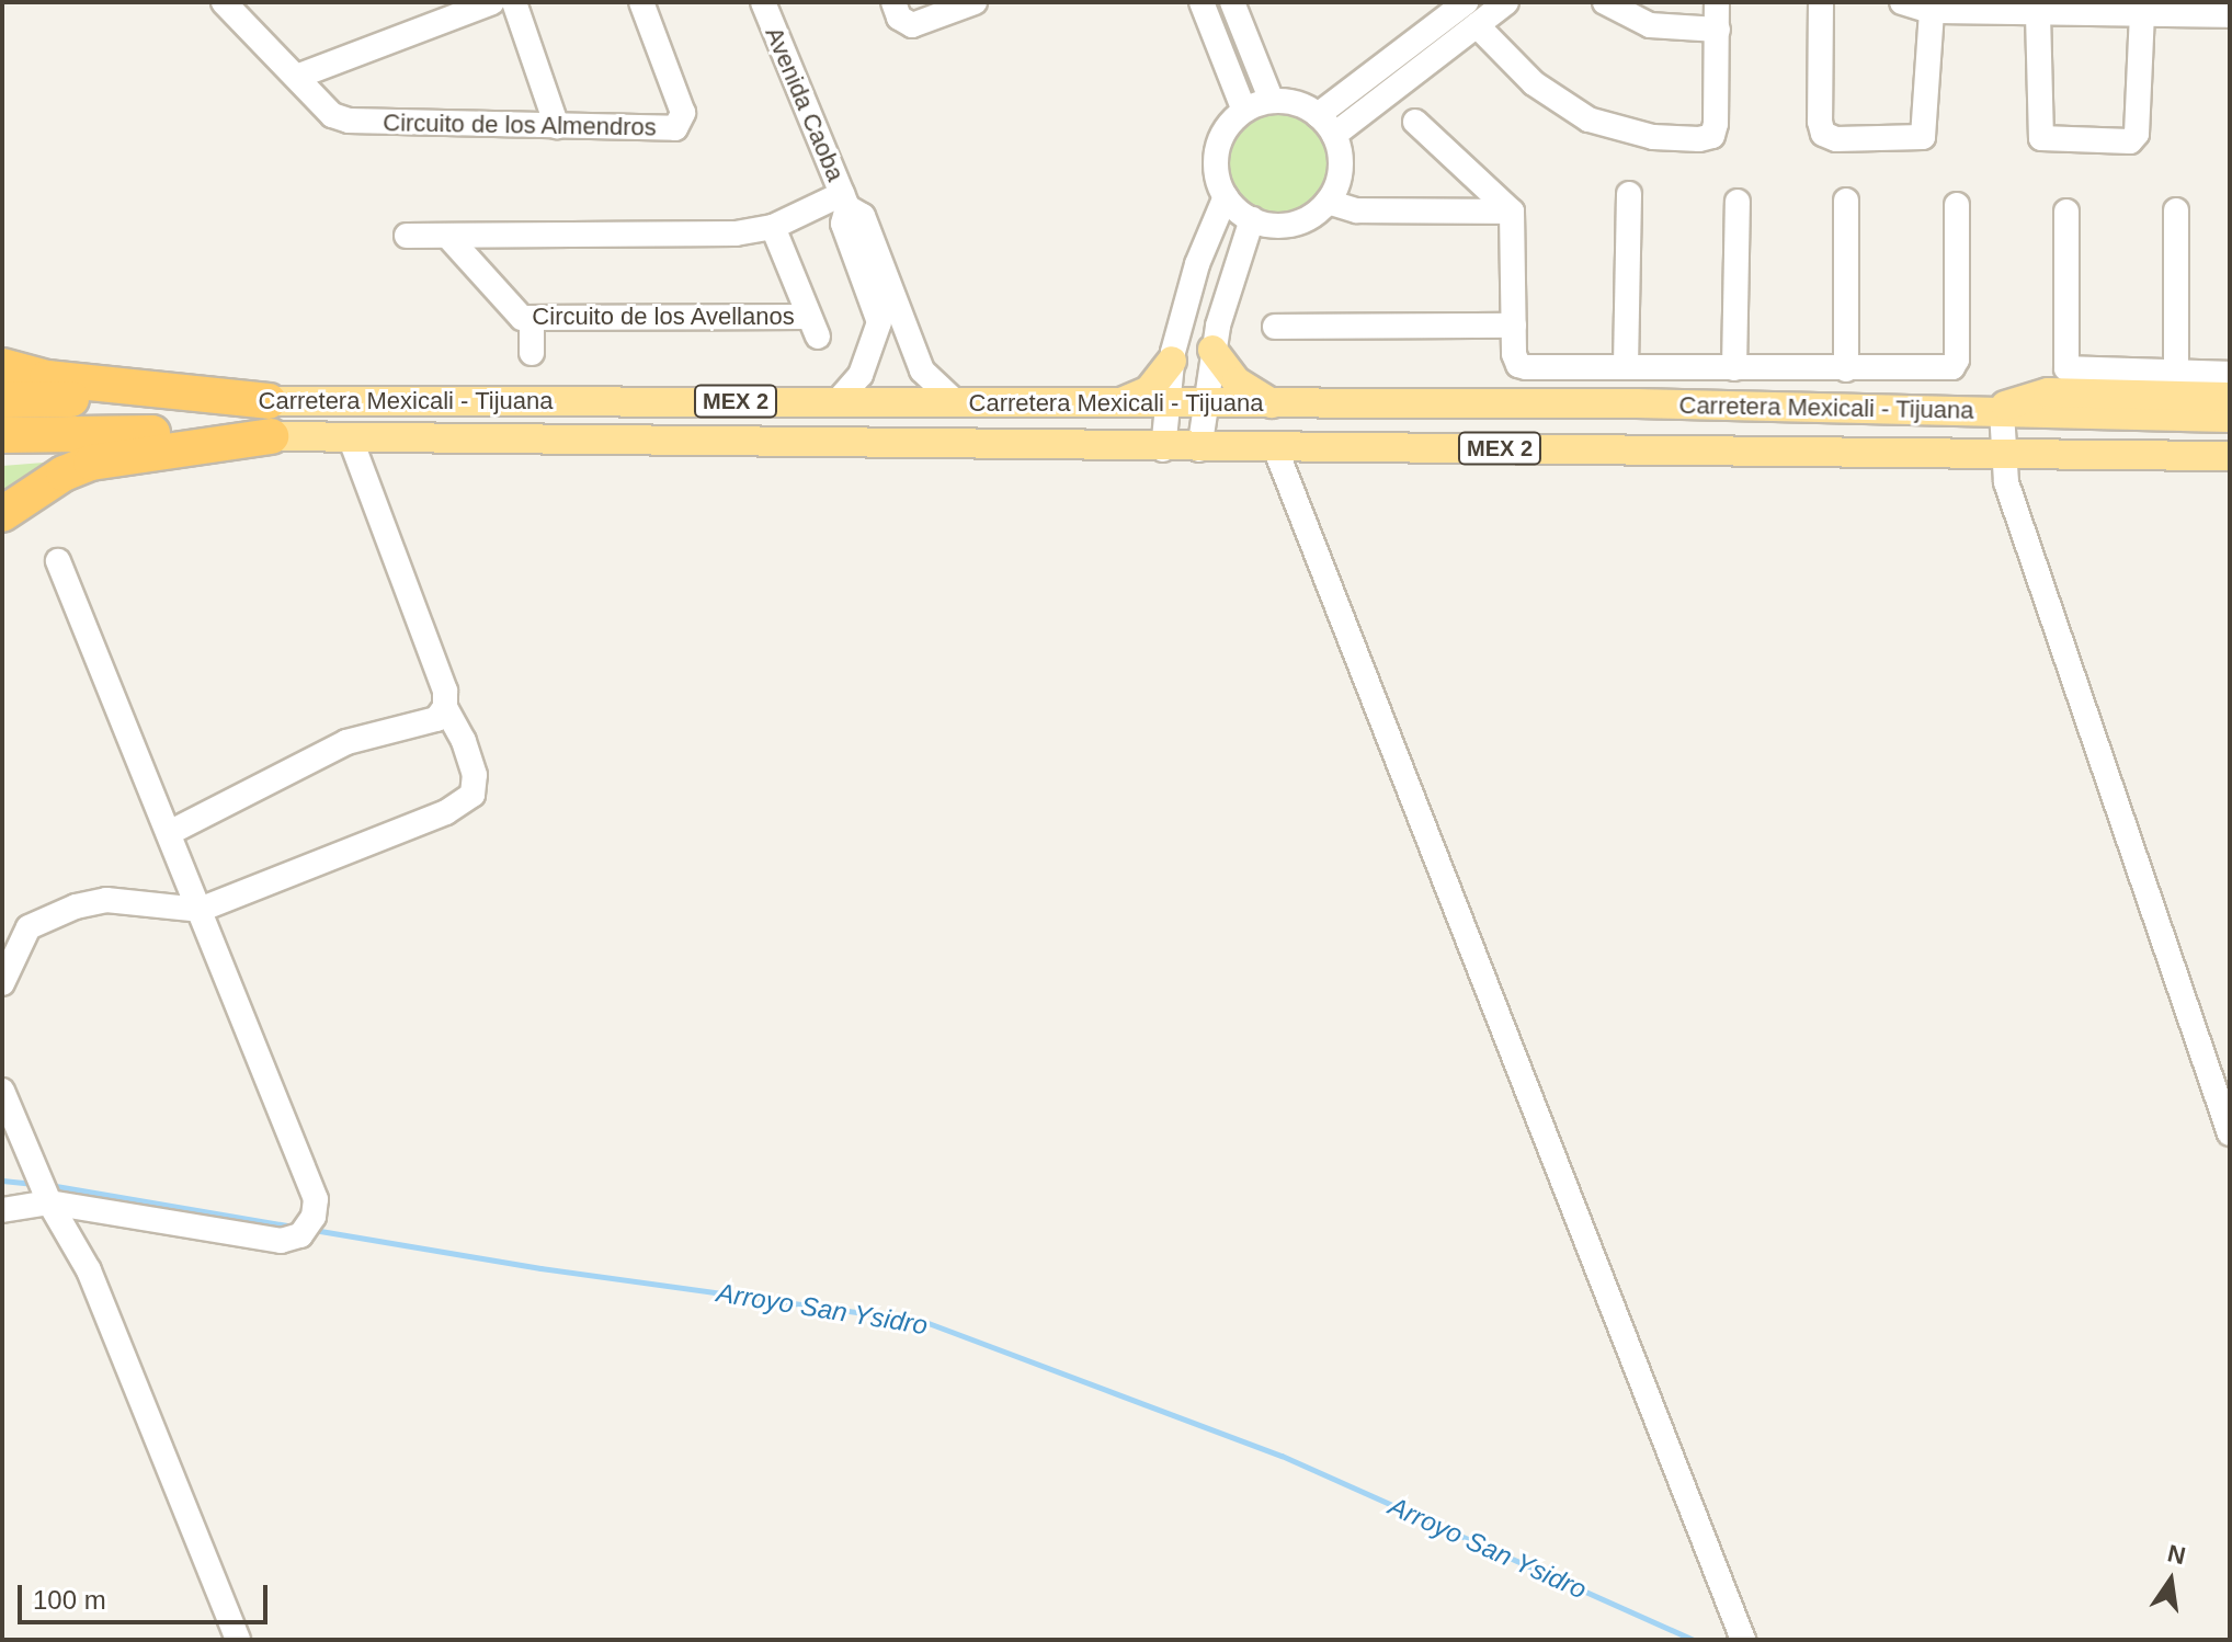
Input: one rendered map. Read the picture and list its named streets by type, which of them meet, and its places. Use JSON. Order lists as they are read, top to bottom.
{
  "streets": {
    "highway": ["Carretera Mexicali - Tijuana", "MEX 2"],
    "street": ["Avenida Caoba", "Circuito de los Almendros", "Circuito de los Avellanos"]
  },
  "water": ["Arroyo San Ysidro"],
  "scale_bar": "100 m",
  "north": "top"
}
